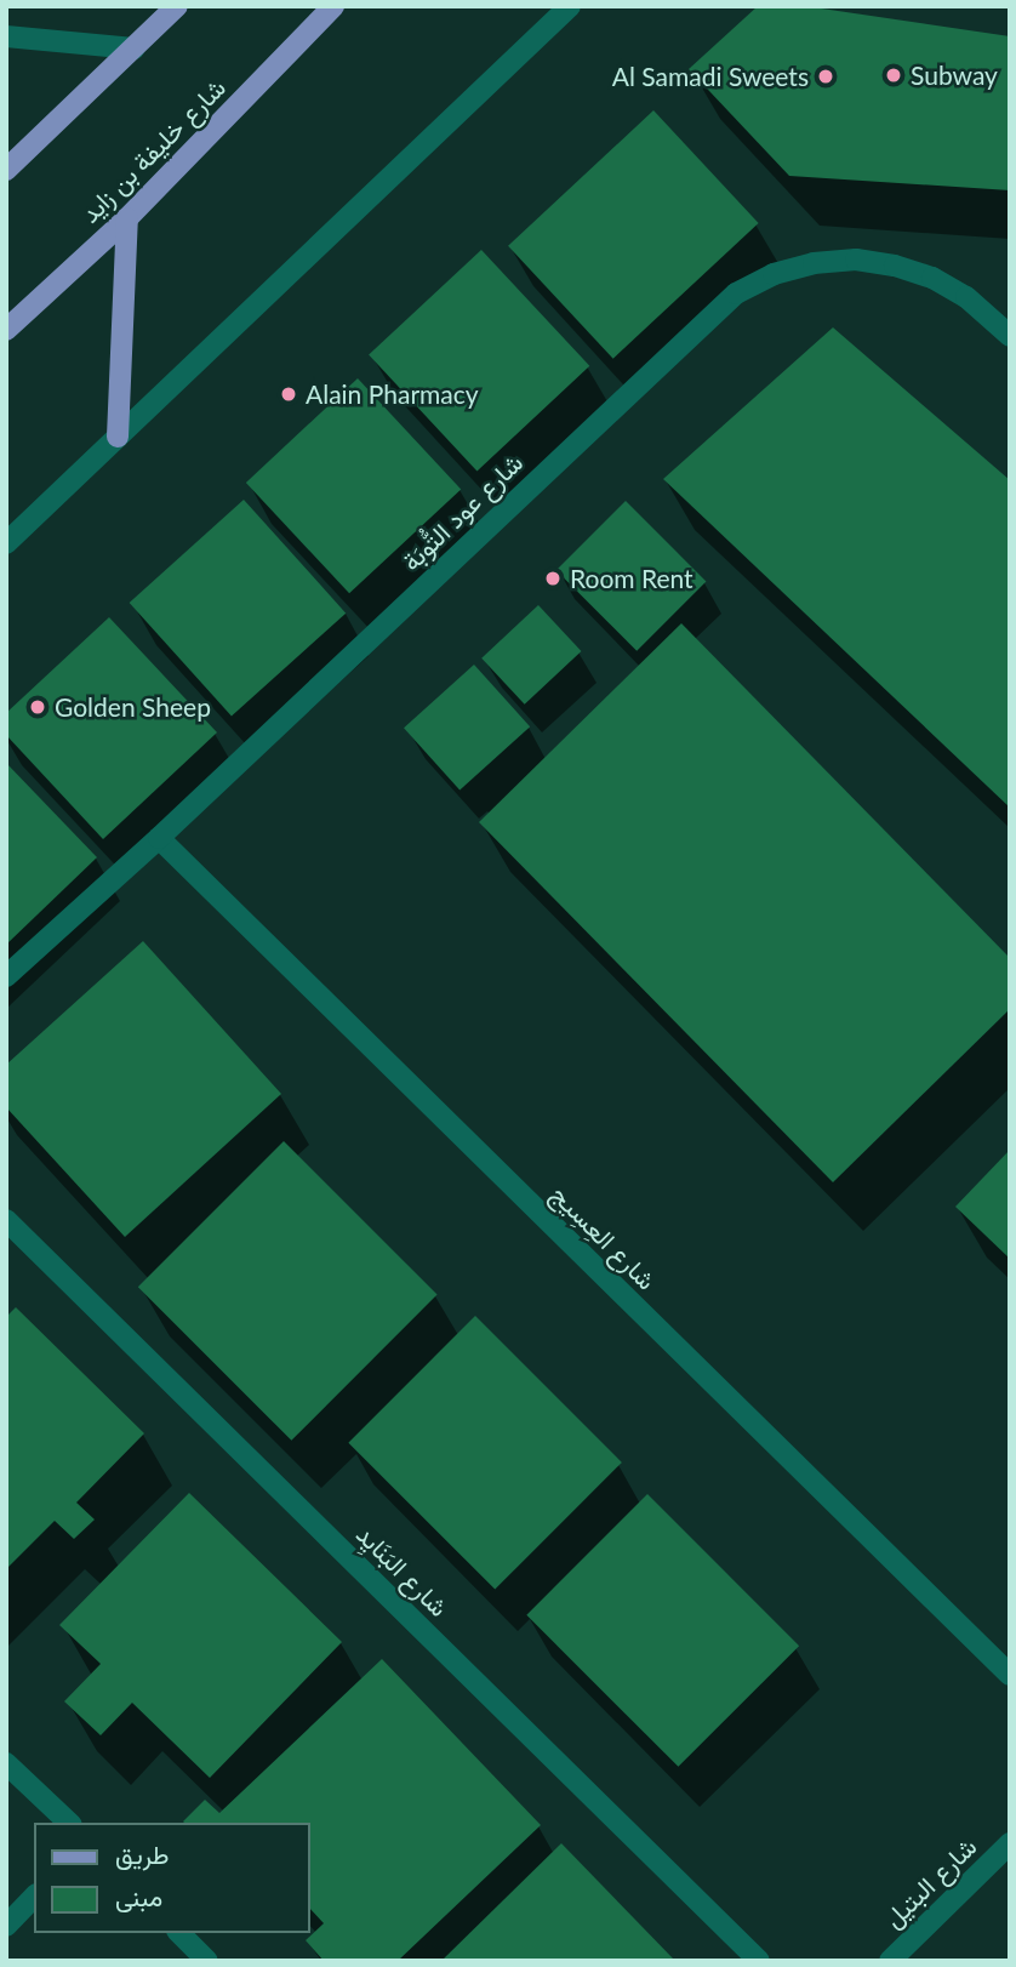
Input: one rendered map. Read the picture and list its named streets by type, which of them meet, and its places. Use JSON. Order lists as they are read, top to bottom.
{
  "streets": {
    "main road": ["شارع خليفة بن زايد"],
    "street": [
      "شارع عود التُّوبَة",
      "شارع العِسِيج",
      "شارع البَنَايِد",
      "شارع البتيل"
    ]
  },
  "crossings": [
    ["شارع عود التُّوبَة", "شارع العِسِيج"]
  ],
  "places": [
    "Subway",
    "Al Samadi Sweets",
    "Alain Pharmacy",
    "Room Rent",
    "Golden Sheep"
  ],
  "legend": ["طريق", "مبنى"]
}
